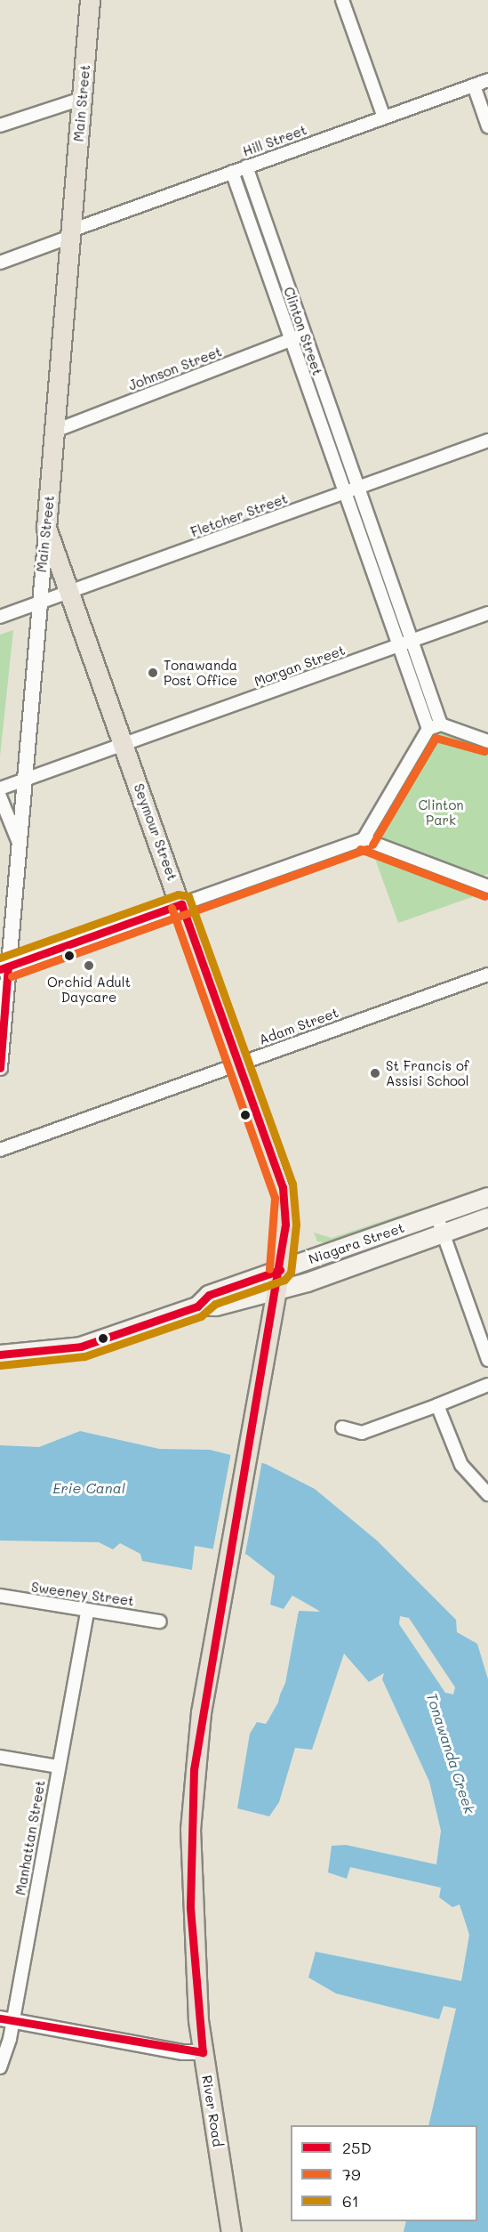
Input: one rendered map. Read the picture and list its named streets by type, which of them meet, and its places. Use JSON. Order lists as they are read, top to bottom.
{
  "streets": {
    "main road": [
      "Main Street",
      "Seymour Street",
      "Niagara Street",
      "River Road"
    ],
    "street": [
      "Hill Street",
      "Clinton Street",
      "Johnson Street",
      "Fletcher Street",
      "Morgan Street",
      "Adam Street",
      "Sweeney Street",
      "Manhattan Street"
    ]
  },
  "crossings": [
    ["Main Street", "Hill Street"],
    ["Main Street", "Johnson Street"],
    ["Main Street", "Fletcher Street"],
    ["Main Street", "Morgan Street"],
    ["Main Street", "Seymour Street"],
    ["Hill Street", "Clinton Street"],
    ["Clinton Street", "Johnson Street"],
    ["Clinton Street", "Fletcher Street"],
    ["Clinton Street", "Morgan Street"],
    ["Fletcher Street", "Seymour Street"],
    ["Morgan Street", "Seymour Street"],
    ["Seymour Street", "Adam Street"],
    ["Seymour Street", "Niagara Street"],
    ["Seymour Street", "River Road"],
    ["Sweeney Street", "Manhattan Street"]
  ],
  "water": ["Erie Canal", "Tonawanda Creek"],
  "parks": ["Clinton Park"],
  "places": ["Tonawanda Post Office", "Orchid Adult Daycare", "St Francis of Assisi School"],
  "lines": ["transit line 79", "transit line 61", "transit line 25D"],
  "legend": ["25D", "79", "61"]
}
